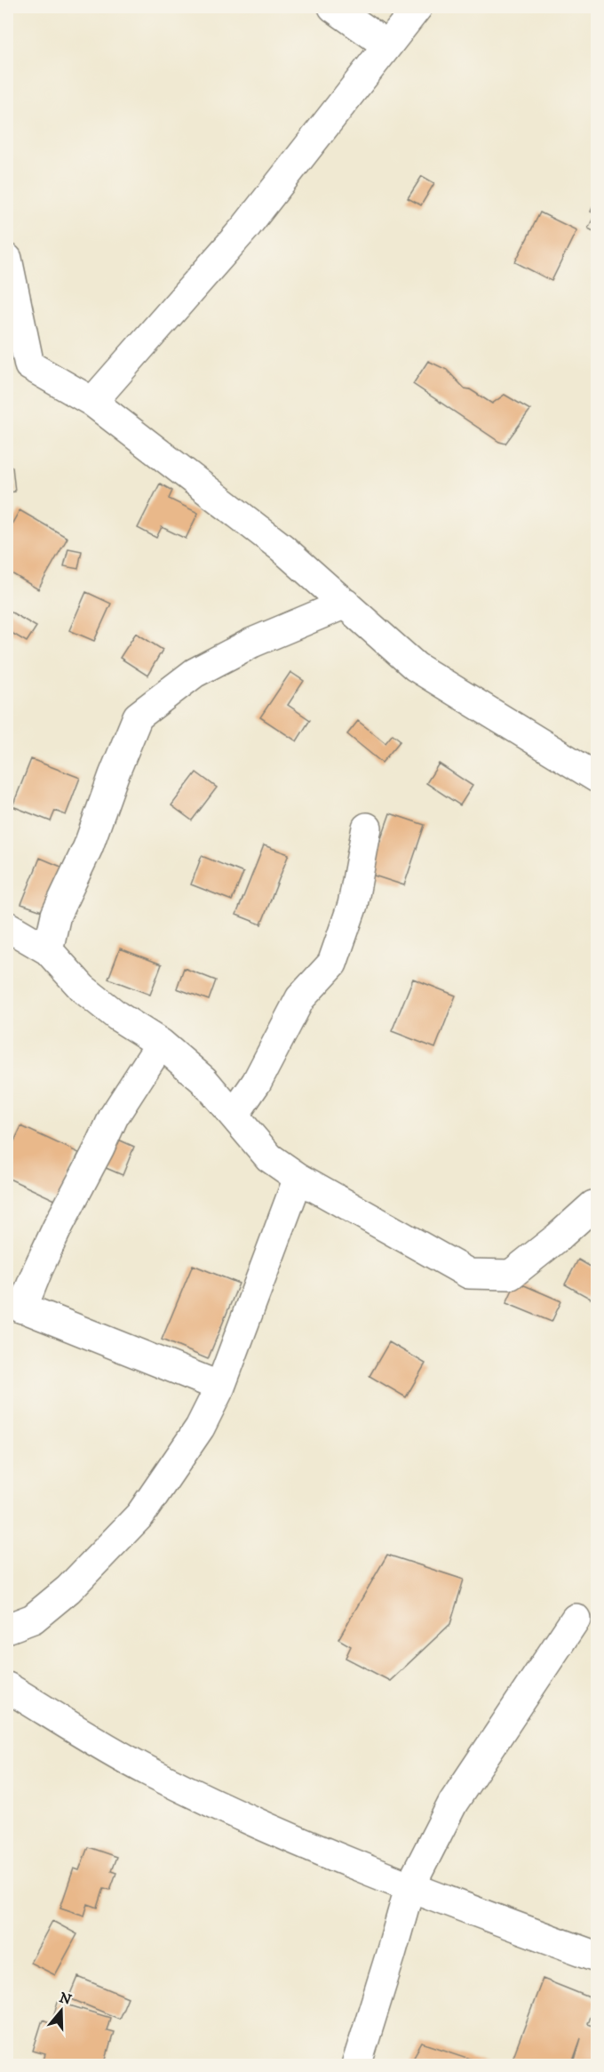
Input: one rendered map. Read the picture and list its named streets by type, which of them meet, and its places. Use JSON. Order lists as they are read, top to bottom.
{
  "north": "top"
}
